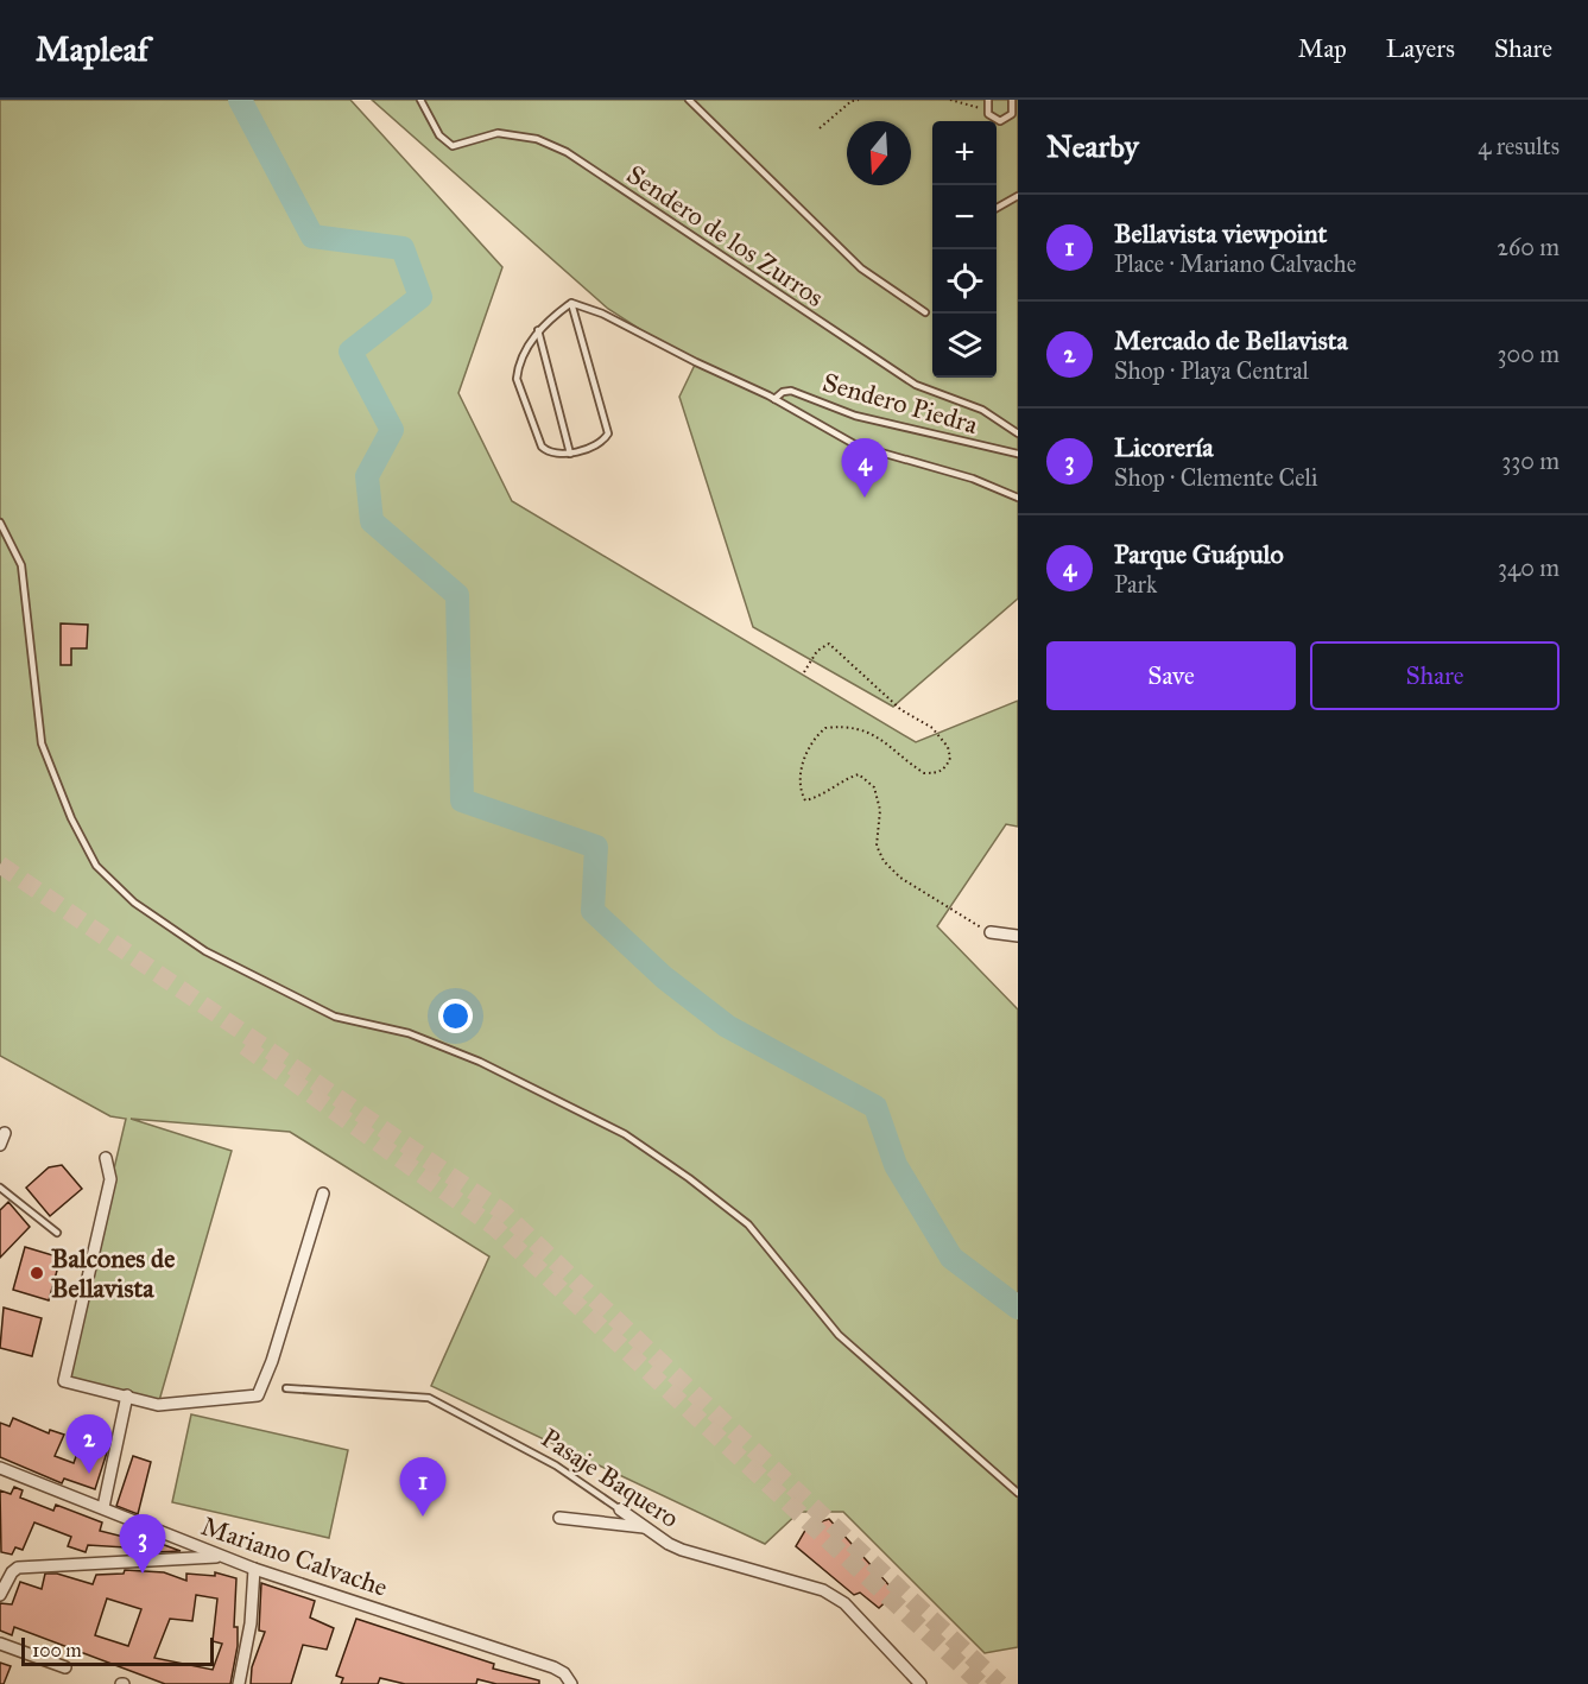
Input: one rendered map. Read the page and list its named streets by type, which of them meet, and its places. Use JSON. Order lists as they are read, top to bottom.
{
  "streets": {
    "street": ["Pasaje Baquero", "Mariano Calvache"],
    "lane": ["Sendero de los Zurros", "Sendero Piedra"]
  },
  "places": ["Balcones de Bellavista"],
  "scale_bar": "100 m",
  "north": "bottom",
  "page": {
    "header": "Mapleaf",
    "nav": ["Map", "Layers", "Share"],
    "heading": ["Nearby", "4 results"],
    "map_buttons": ["+", "−"],
    "list": [
      {
        "mark": "1",
        "name": "Bellavista viewpoint",
        "note": "Place · Mariano Calvache",
        "value": "260 m"
      },
      {
        "mark": "2",
        "name": "Mercado de Bellavista",
        "note": "Shop · Playa Central",
        "value": "300 m"
      },
      {
        "mark": "3",
        "name": "Licorería",
        "note": "Shop · Clemente Celi",
        "value": "330 m"
      },
      {
        "mark": "4",
        "name": "Parque Guápulo",
        "note": "Park",
        "value": "340 m"
      }
    ],
    "pins": [
      "4",
      "2",
      "1",
      "3"
    ],
    "buttons": ["Save", "Share"],
    "scale": "100 m"
  }
}
